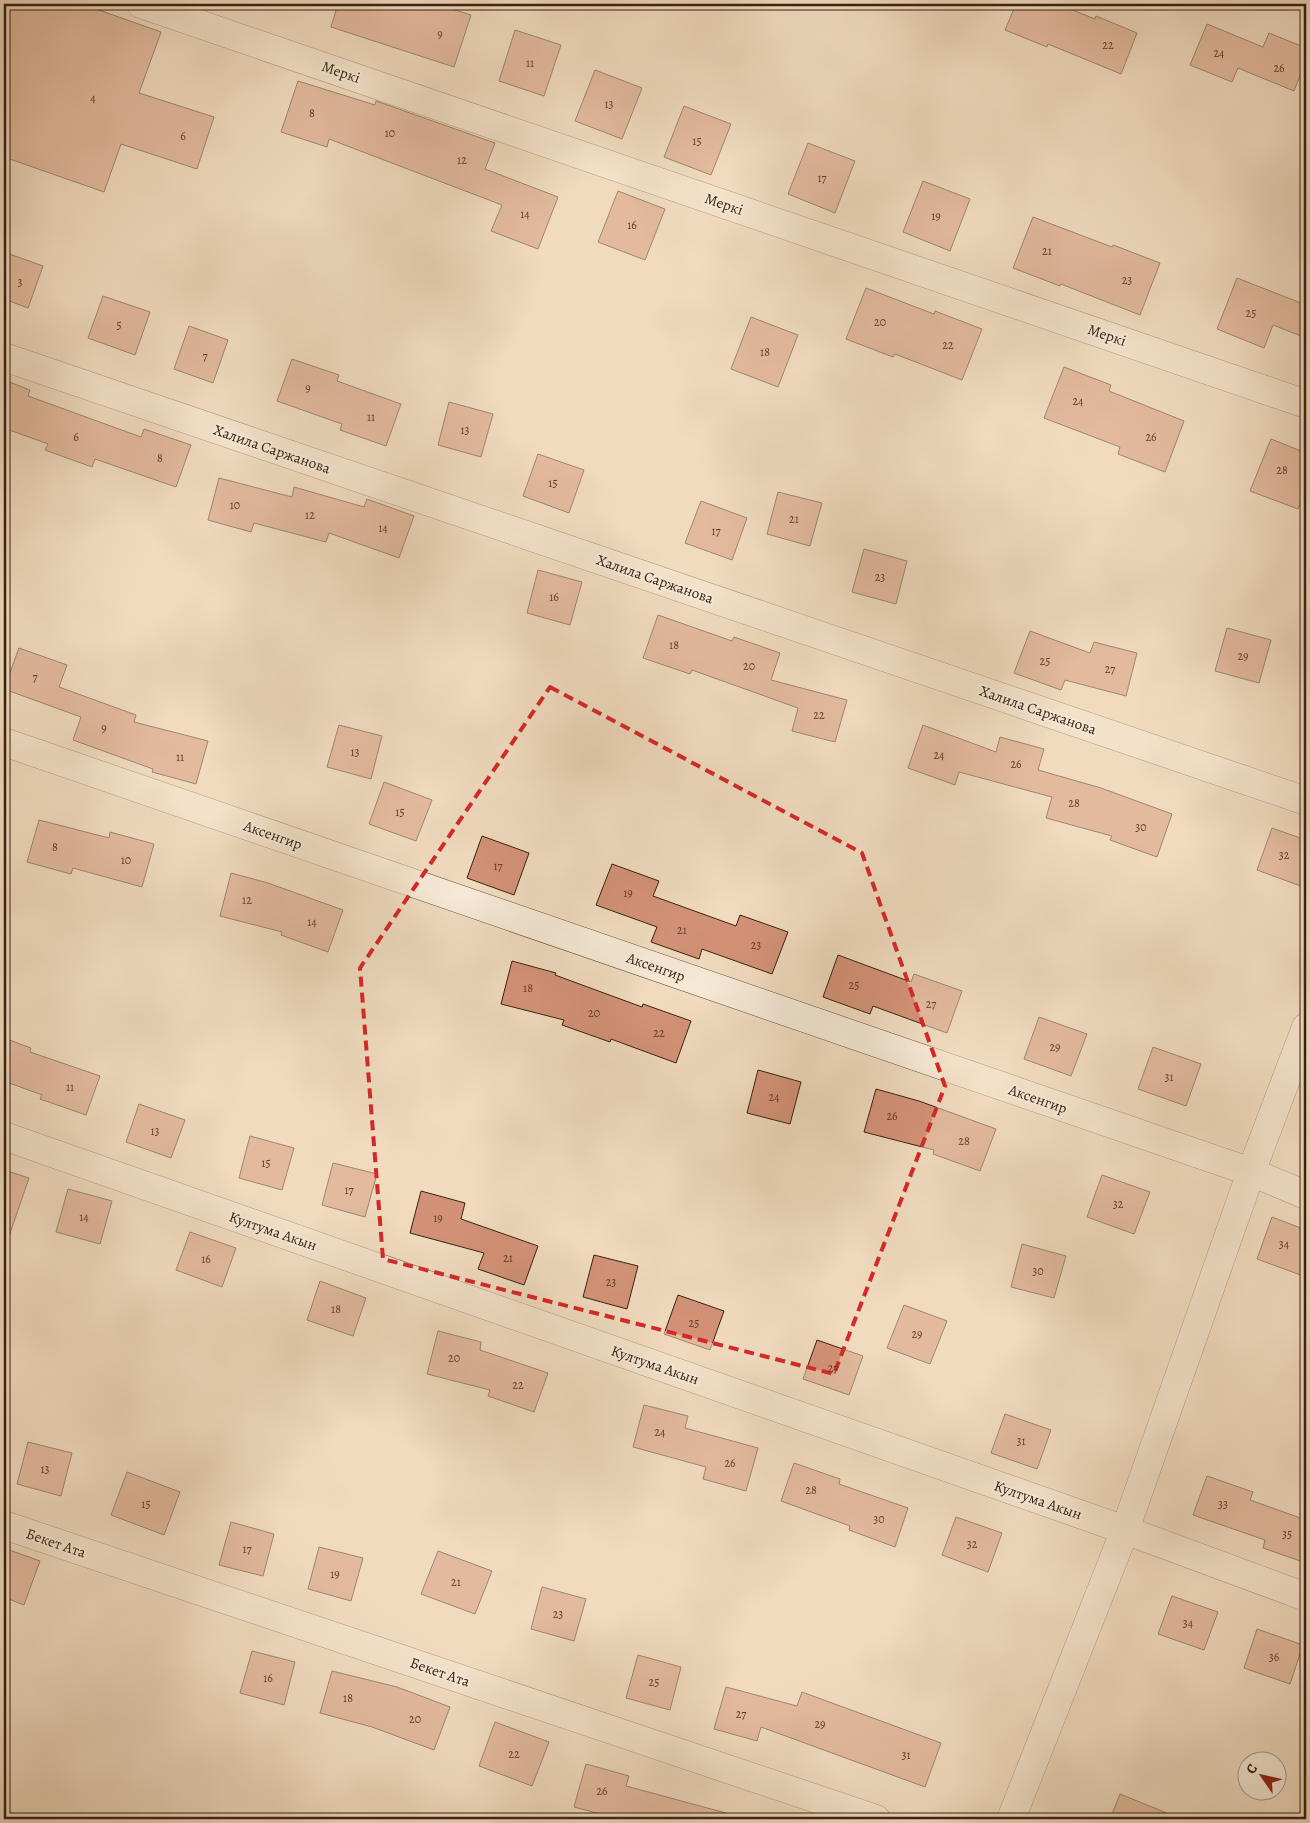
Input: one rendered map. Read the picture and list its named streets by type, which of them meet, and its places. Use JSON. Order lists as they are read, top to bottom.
{
  "streets": {
    "street": [
      "Меркі",
      "Халила Саржанова",
      "Аксенгир",
      "Култума Акын",
      "Бекет Ата"
    ]
  },
  "house_numbers": [
    "9",
    "22",
    "24",
    "11",
    "26",
    "4",
    "13",
    "8",
    "10",
    "6",
    "15",
    "12",
    "17",
    "14",
    "19",
    "16",
    "21",
    "23",
    "3",
    "25",
    "20",
    "5",
    "22",
    "18",
    "7",
    "9",
    "24",
    "11",
    "13",
    "6",
    "26",
    "8",
    "28",
    "15",
    "10",
    "12",
    "21",
    "14",
    "17",
    "23",
    "16",
    "18",
    "29",
    "25",
    "20",
    "27",
    "7",
    "22",
    "9",
    "13",
    "24",
    "11",
    "26",
    "28",
    "15",
    "30",
    "8",
    "32",
    "10",
    "17",
    "19",
    "12",
    "14",
    "21",
    "23",
    "25",
    "18",
    "27",
    "20",
    "22",
    "29",
    "31",
    "11",
    "24",
    "26",
    "13",
    "28",
    "15",
    "17",
    "32",
    "14",
    "19",
    "34",
    "21",
    "16",
    "30",
    "23",
    "18",
    "25",
    "29",
    "20",
    "27",
    "22",
    "24",
    "31",
    "26",
    "13",
    "28",
    "15",
    "33",
    "30",
    "35",
    "32",
    "17",
    "19",
    "21",
    "23",
    "34",
    "36",
    "16",
    "25",
    "18",
    "27",
    "20",
    "29",
    "22",
    "31",
    "26"
  ],
  "north": "top left"
}
